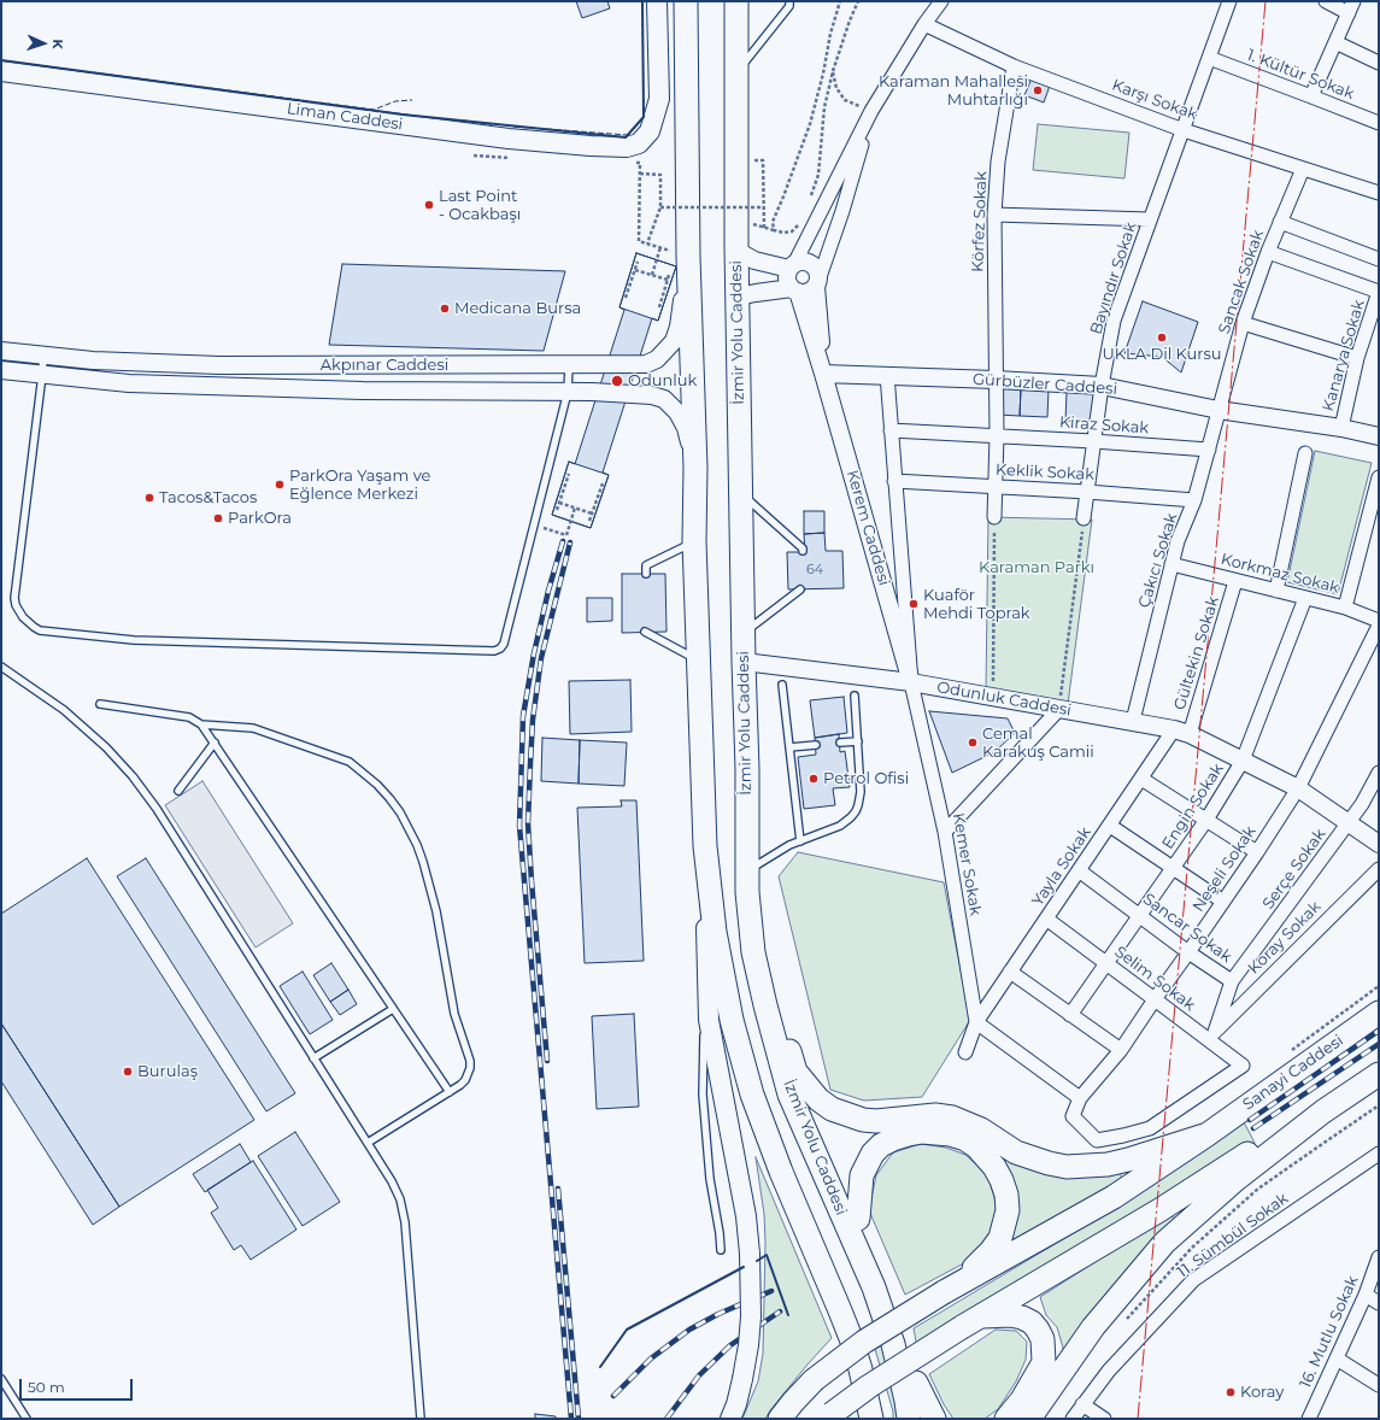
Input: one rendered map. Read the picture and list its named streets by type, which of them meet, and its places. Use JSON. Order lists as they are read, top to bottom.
{
  "streets": {
    "highway": ["İzmir Yolu Caddesi", "Sanayi Caddesi"],
    "main road": ["Liman Caddesi"],
    "street": [
      "1. Kültür Sokak",
      "Karşı Sokak",
      "Körfez Sokak",
      "Bayındır Sokak",
      "Sancak Sokak",
      "Kanarya Sokak",
      "Akpınar Caddesi",
      "Gürbüzler Caddesi",
      "Kiraz Sokak",
      "Keklik Sokak",
      "Kerem Caddesi",
      "Çakıcı Sokak",
      "Korkmaz Sokak",
      "Gültekin Sokak",
      "Odunluk Caddesi",
      "Engin Sokak",
      "Kemer Sokak",
      "Yayla Sokak",
      "Neşeli Sokak",
      "Serçe Sokak",
      "Sancar Sokak",
      "Koray Sokak",
      "Selim Sokak",
      "11. Sümbül Sokak",
      "16. Mutlu Sokak"
    ]
  },
  "crossings": [
    ["1. Kültür Sokak", "Bayındır Sokak"],
    ["Karşı Sokak", "Körfez Sokak"],
    ["Karşı Sokak", "Bayındır Sokak"],
    ["Karşı Sokak", "Sancak Sokak"],
    ["Karşı Sokak", "Kerem Caddesi"],
    ["Körfez Sokak", "Bayındır Sokak"],
    ["Körfez Sokak", "Gürbüzler Caddesi"],
    ["Bayındır Sokak", "Gürbüzler Caddesi"],
    ["Bayındır Sokak", "Kiraz Sokak"],
    ["Bayındır Sokak", "Keklik Sokak"],
    ["Sancak Sokak", "Gürbüzler Caddesi"],
    ["Sancak Sokak", "Çakıcı Sokak"],
    ["İzmir Yolu Caddesi", "Odunluk Caddesi"],
    ["Kanarya Sokak", "Gürbüzler Caddesi"],
    ["Gürbüzler Caddesi", "Kerem Caddesi"],
    ["Gürbüzler Caddesi", "Çakıcı Sokak"],
    ["Gürbüzler Caddesi", "Kemer Sokak"],
    ["Kiraz Sokak", "Çakıcı Sokak"],
    ["Kiraz Sokak", "Kemer Sokak"],
    ["Keklik Sokak", "Çakıcı Sokak"],
    ["Keklik Sokak", "Kemer Sokak"],
    ["Kerem Caddesi", "Odunluk Caddesi"],
    ["Kerem Caddesi", "Kemer Sokak"],
    ["Çakıcı Sokak", "Korkmaz Sokak"],
    ["Çakıcı Sokak", "Odunluk Caddesi"],
    ["Korkmaz Sokak", "Gültekin Sokak"],
    ["Korkmaz Sokak", "Engin Sokak"],
    ["Gültekin Sokak", "Odunluk Caddesi"],
    ["Gültekin Sokak", "Yayla Sokak"],
    ["Odunluk Caddesi", "Engin Sokak"],
    ["Odunluk Caddesi", "Kemer Sokak"],
    ["Odunluk Caddesi", "Yayla Sokak"],
    ["Odunluk Caddesi", "Neşeli Sokak"],
    ["Odunluk Caddesi", "Serçe Sokak"],
    ["Engin Sokak", "Sancar Sokak"],
    ["Engin Sokak", "Selim Sokak"],
    ["Kemer Sokak", "Yayla Sokak"],
    ["Yayla Sokak", "Sancar Sokak"],
    ["Yayla Sokak", "Selim Sokak"],
    ["Neşeli Sokak", "Sancar Sokak"],
    ["Neşeli Sokak", "Selim Sokak"],
    ["Serçe Sokak", "Sancar Sokak"],
    ["Sancar Sokak", "Koray Sokak"]
  ],
  "parks": ["Karaman Parkı"],
  "places": [
    "Karaman Mahallesi Muhtarlığı",
    "Last Point - Ocakbaşı",
    "Medicana Bursa",
    "UKLA Dil Kursu",
    "Odunluk",
    "ParkOra Yaşam ve Eğlence Merkezi",
    "Tacos&Tacos",
    "ParkOra",
    "Kuaför Mehdi Toprak",
    "Cemal Karakuş Camii",
    "Petrol Ofisi",
    "Burulaş",
    "Koray"
  ],
  "house_numbers": ["64"],
  "scale_bar": "50 m",
  "north": "right"
}
